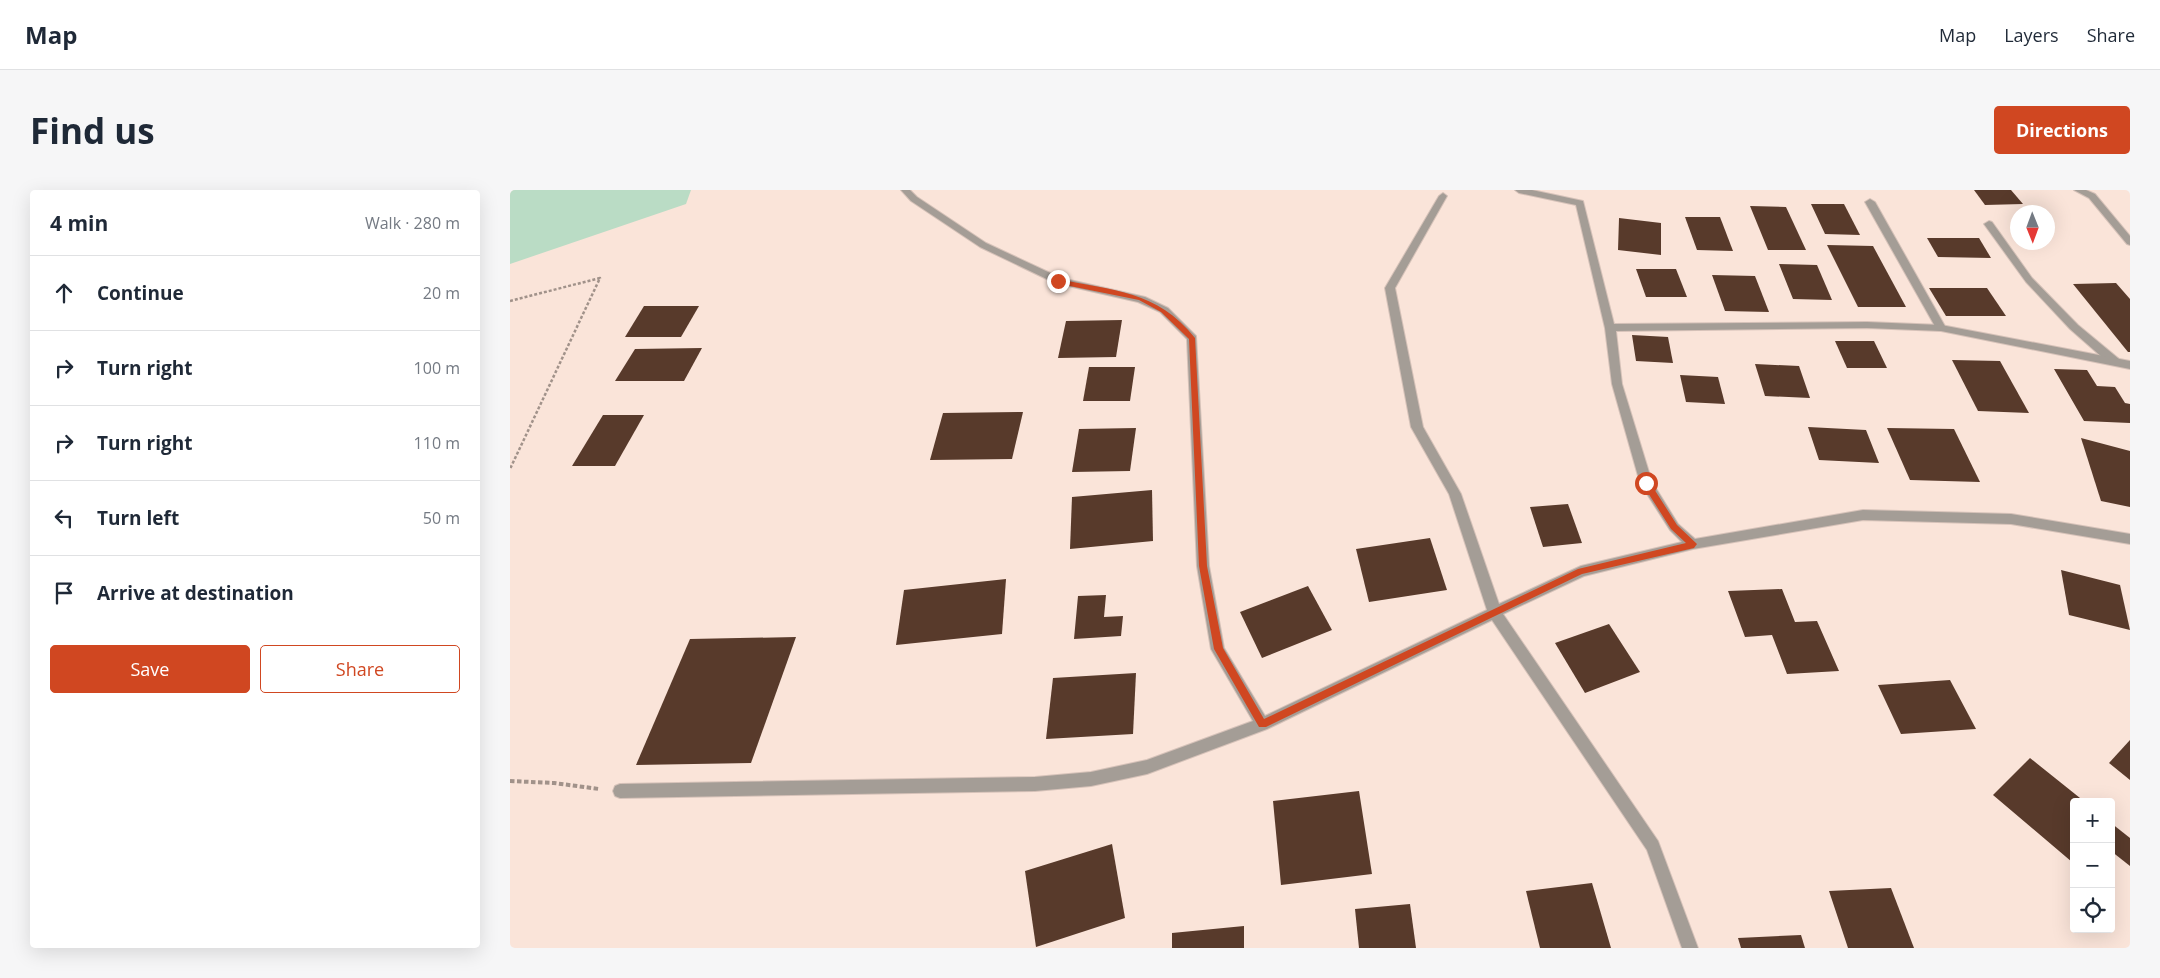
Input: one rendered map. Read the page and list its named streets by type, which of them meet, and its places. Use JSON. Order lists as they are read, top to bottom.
{
  "north": "bottom",
  "page": {
    "header": "Map",
    "nav": ["Map", "Layers", "Share"],
    "buttons": [
      "Directions",
      ["Save", "Share"]
    ],
    "title": "Find us",
    "heading": ["4 min", "Walk · 280 m"],
    "list": [
      ["Continue", "20 m"],
      ["Turn right", "100 m"],
      ["Turn right", "110 m"],
      ["Turn left", "50 m"],
      "Arrive at destination"
    ],
    "map_buttons": ["+", "−"]
  }
}
